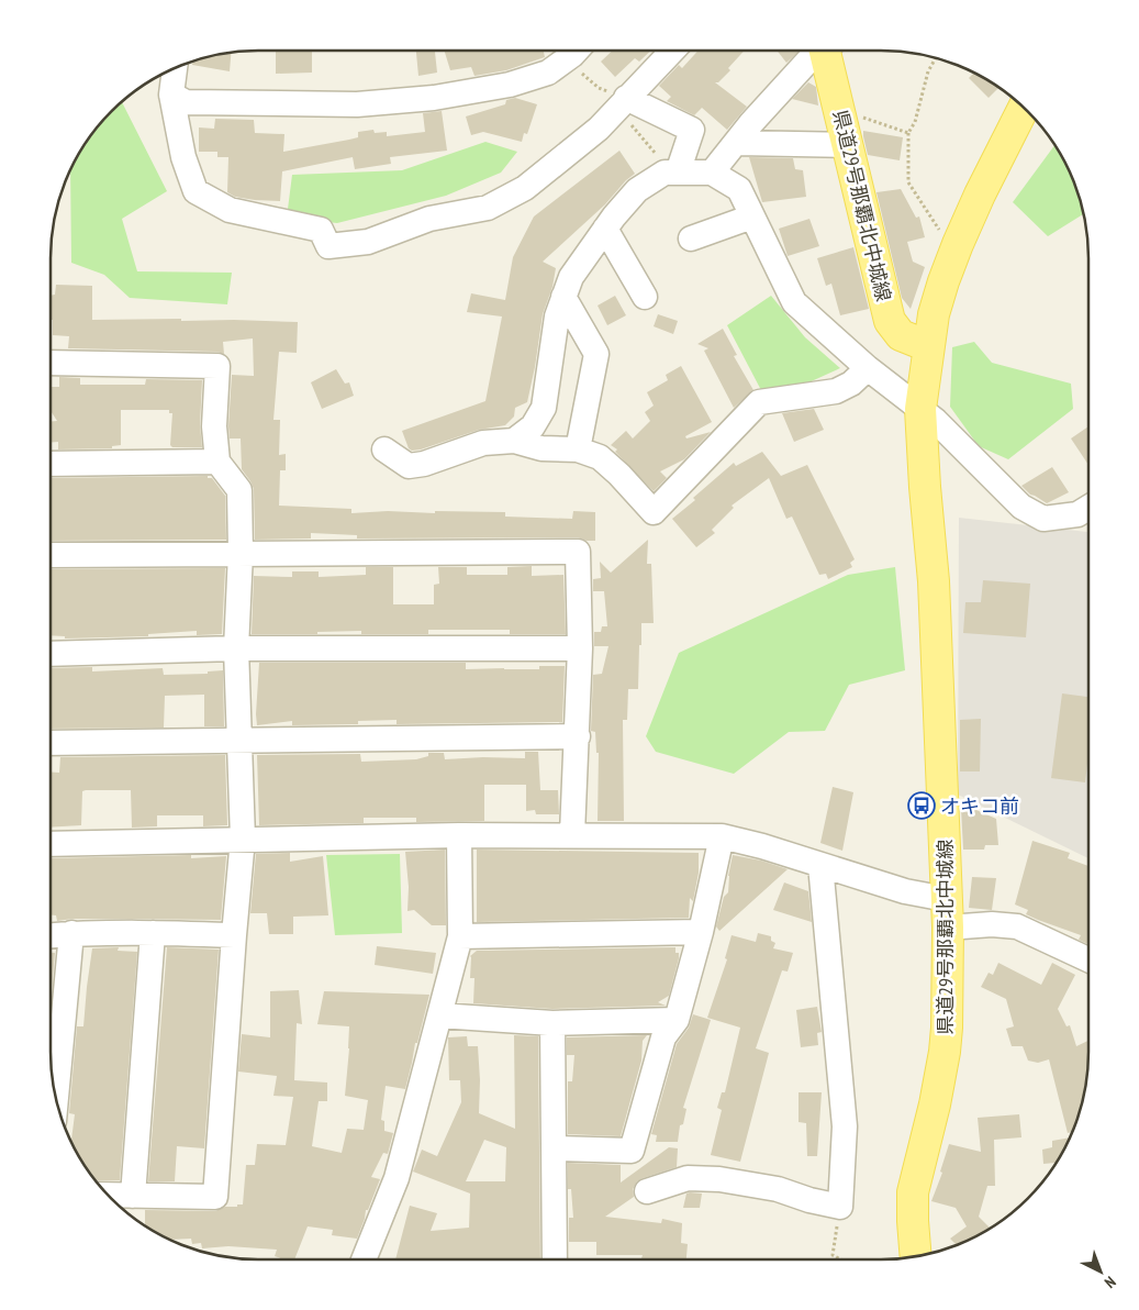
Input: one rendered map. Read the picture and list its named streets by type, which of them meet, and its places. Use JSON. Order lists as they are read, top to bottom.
{
  "streets": {
    "main road": ["県道29号那覇北中城線"]
  },
  "places": {
    "bus stop": ["オキコ前"]
  },
  "north": "bottom right"
}
